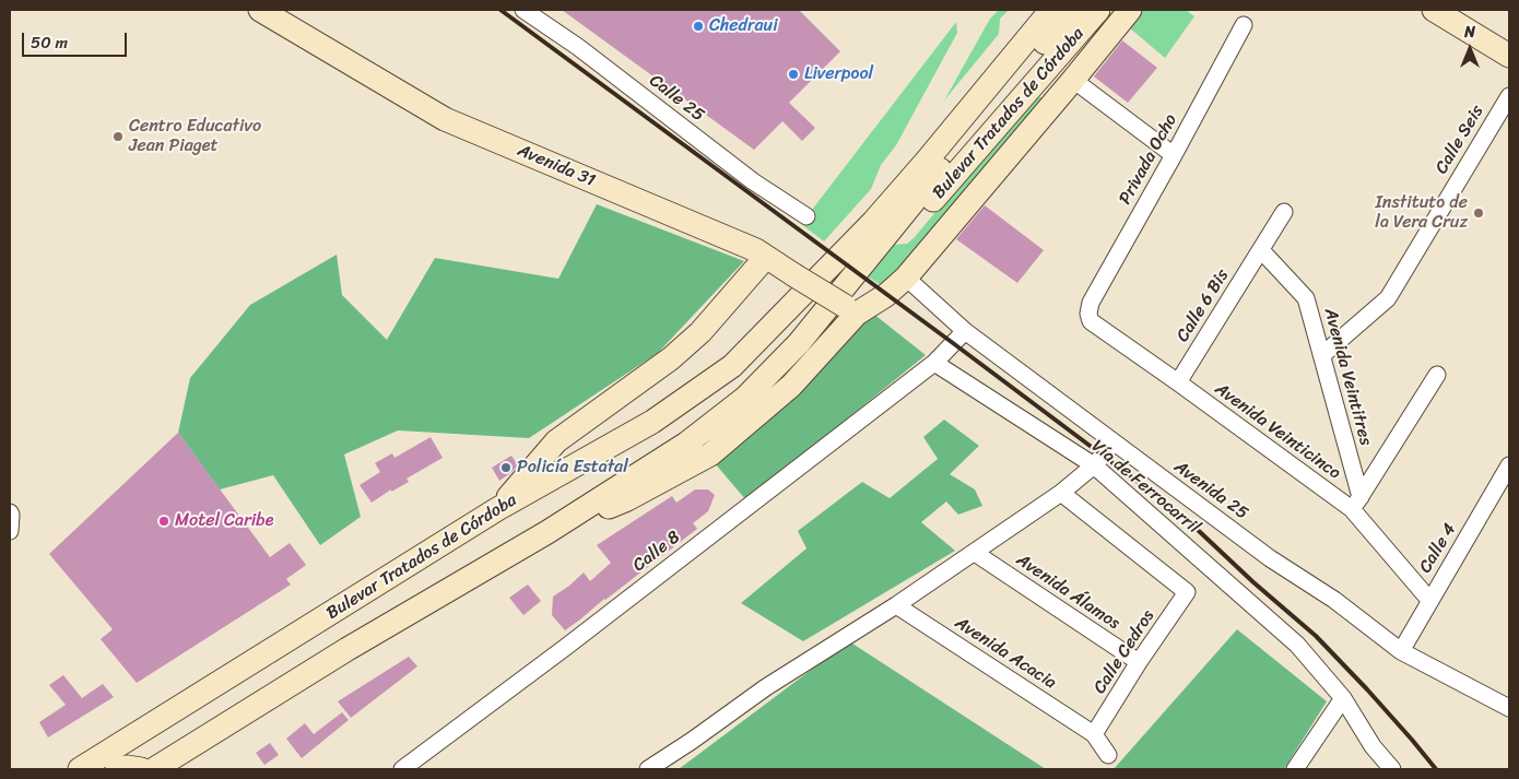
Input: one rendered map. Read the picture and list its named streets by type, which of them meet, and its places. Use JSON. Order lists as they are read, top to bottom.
{
  "streets": {
    "main road": ["Bulevar Tratados de Córdoba", "Avenida 31"],
    "street": [
      "Calle 25",
      "Calle Seis",
      "Privada Ocho",
      "Calle 6 Bis",
      "Avenida Veintitres",
      "Avenida Veinticinco",
      "Vía de Ferrocarril",
      "Avenida 25",
      "Calle 4",
      "Calle 8",
      "Avenida Álamos",
      "Calle Cedros",
      "Avenida Acacia"
    ]
  },
  "crossings": [
    ["Calle Seis", "Avenida Veintitres"],
    ["Privada Ocho", "Avenida Veinticinco"],
    ["Calle 6 Bis", "Avenida Veintitres"],
    ["Calle 6 Bis", "Avenida Veinticinco"],
    ["Avenida Veintitres", "Avenida Veinticinco"],
    ["Avenida Veinticinco", "Calle 4"],
    ["Vía de Ferrocarril", "Calle 8"],
    ["Avenida 25", "Calle 4"],
    ["Avenida Álamos", "Calle Cedros"],
    ["Calle Cedros", "Avenida Acacia"]
  ],
  "places": [
    "Chedraui",
    "Liverpool",
    "Centro Educativo Jean Piaget",
    "Instituto de la Vera Cruz",
    "Policía Estatal",
    "Motel Caribe"
  ],
  "scale_bar": "50 m",
  "north": "top"
}
